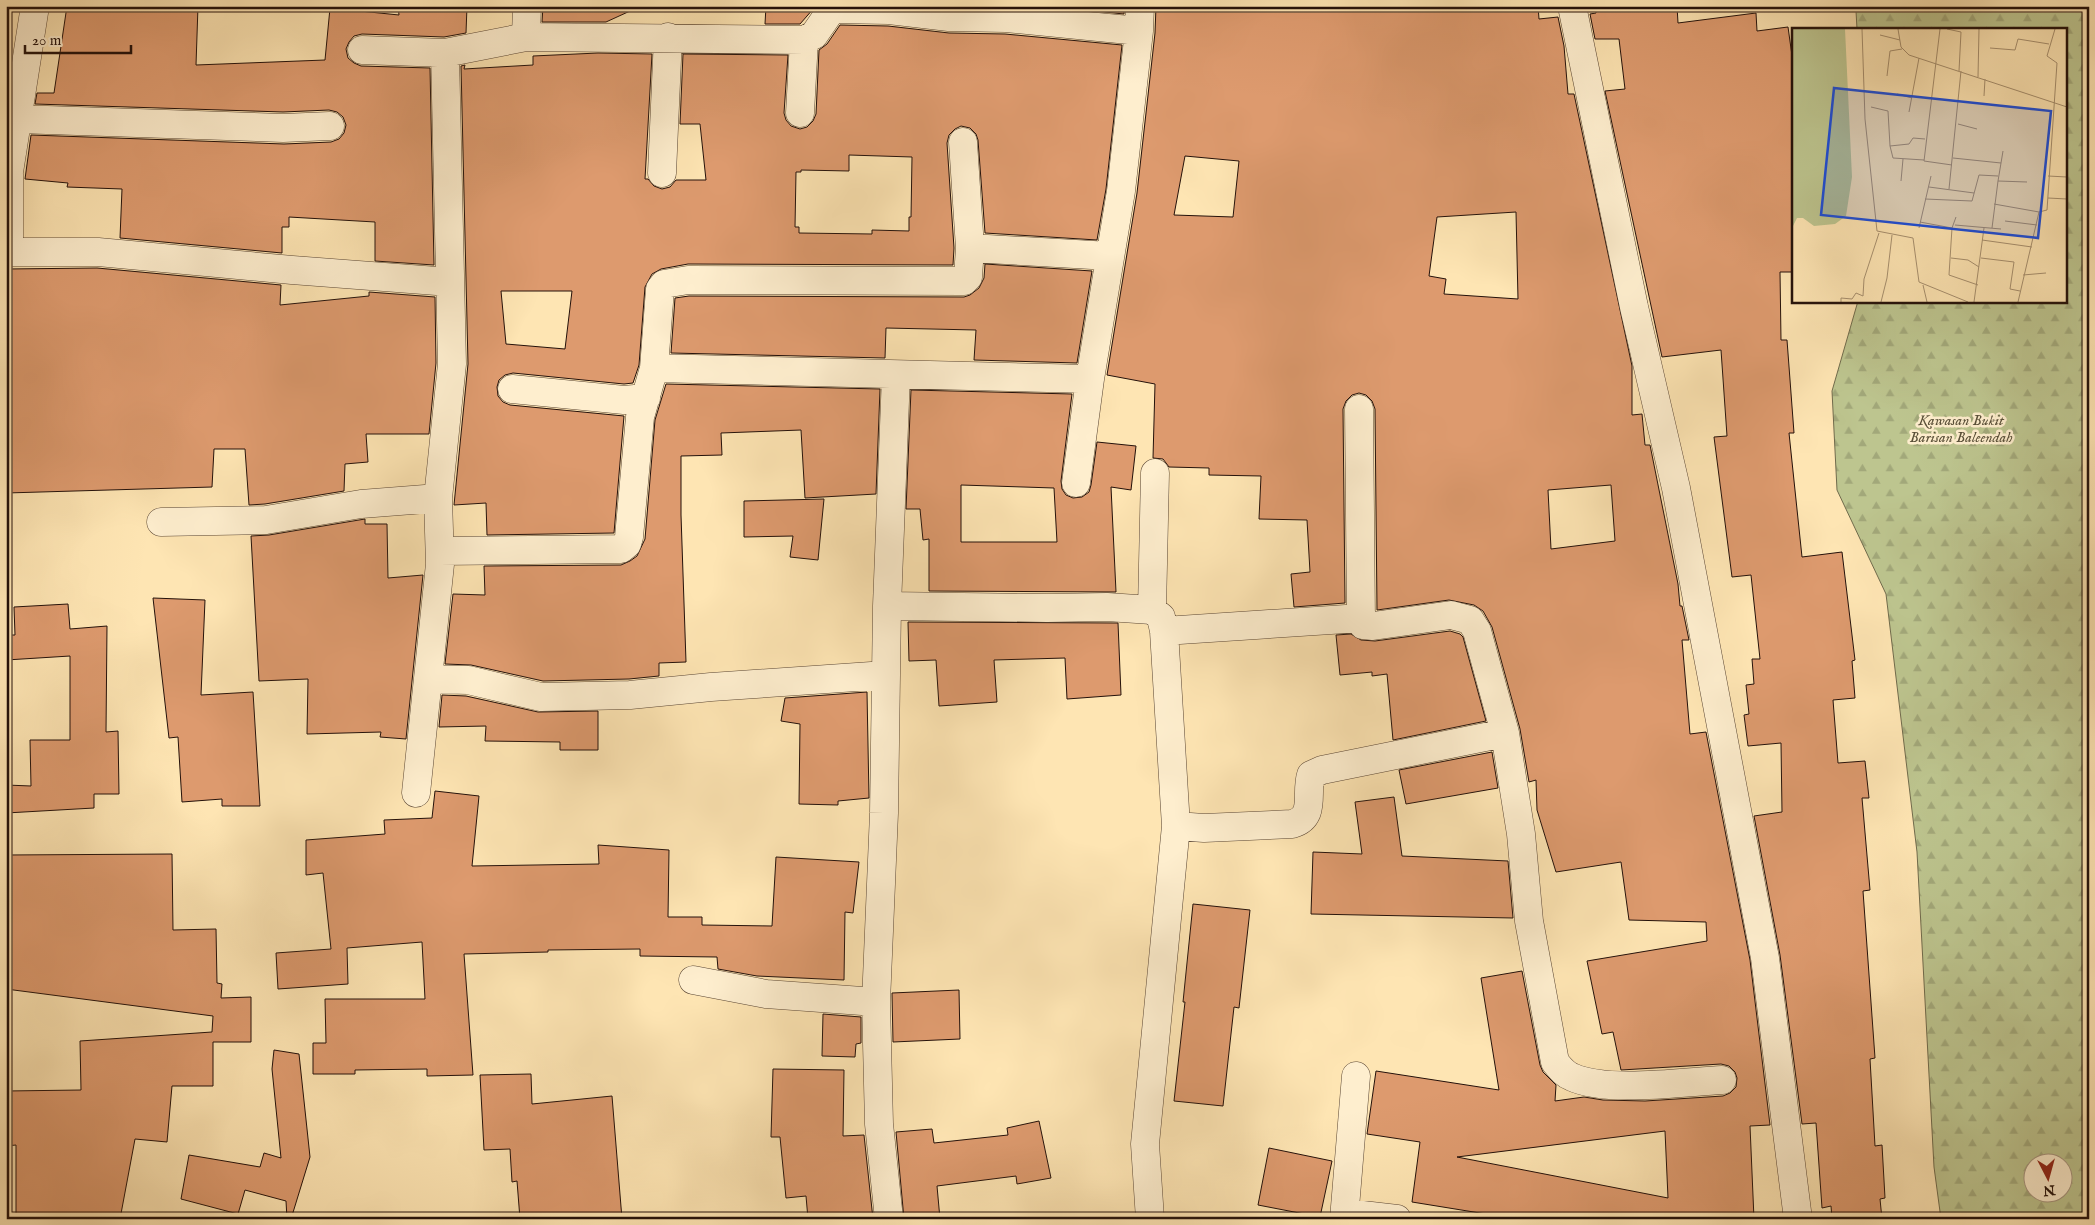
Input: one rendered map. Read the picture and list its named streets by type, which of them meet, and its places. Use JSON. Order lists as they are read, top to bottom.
{
  "parks": ["Kawasan Bukit Barisan Baleendah"],
  "scale_bar": "20 m",
  "north": "bottom"
}
